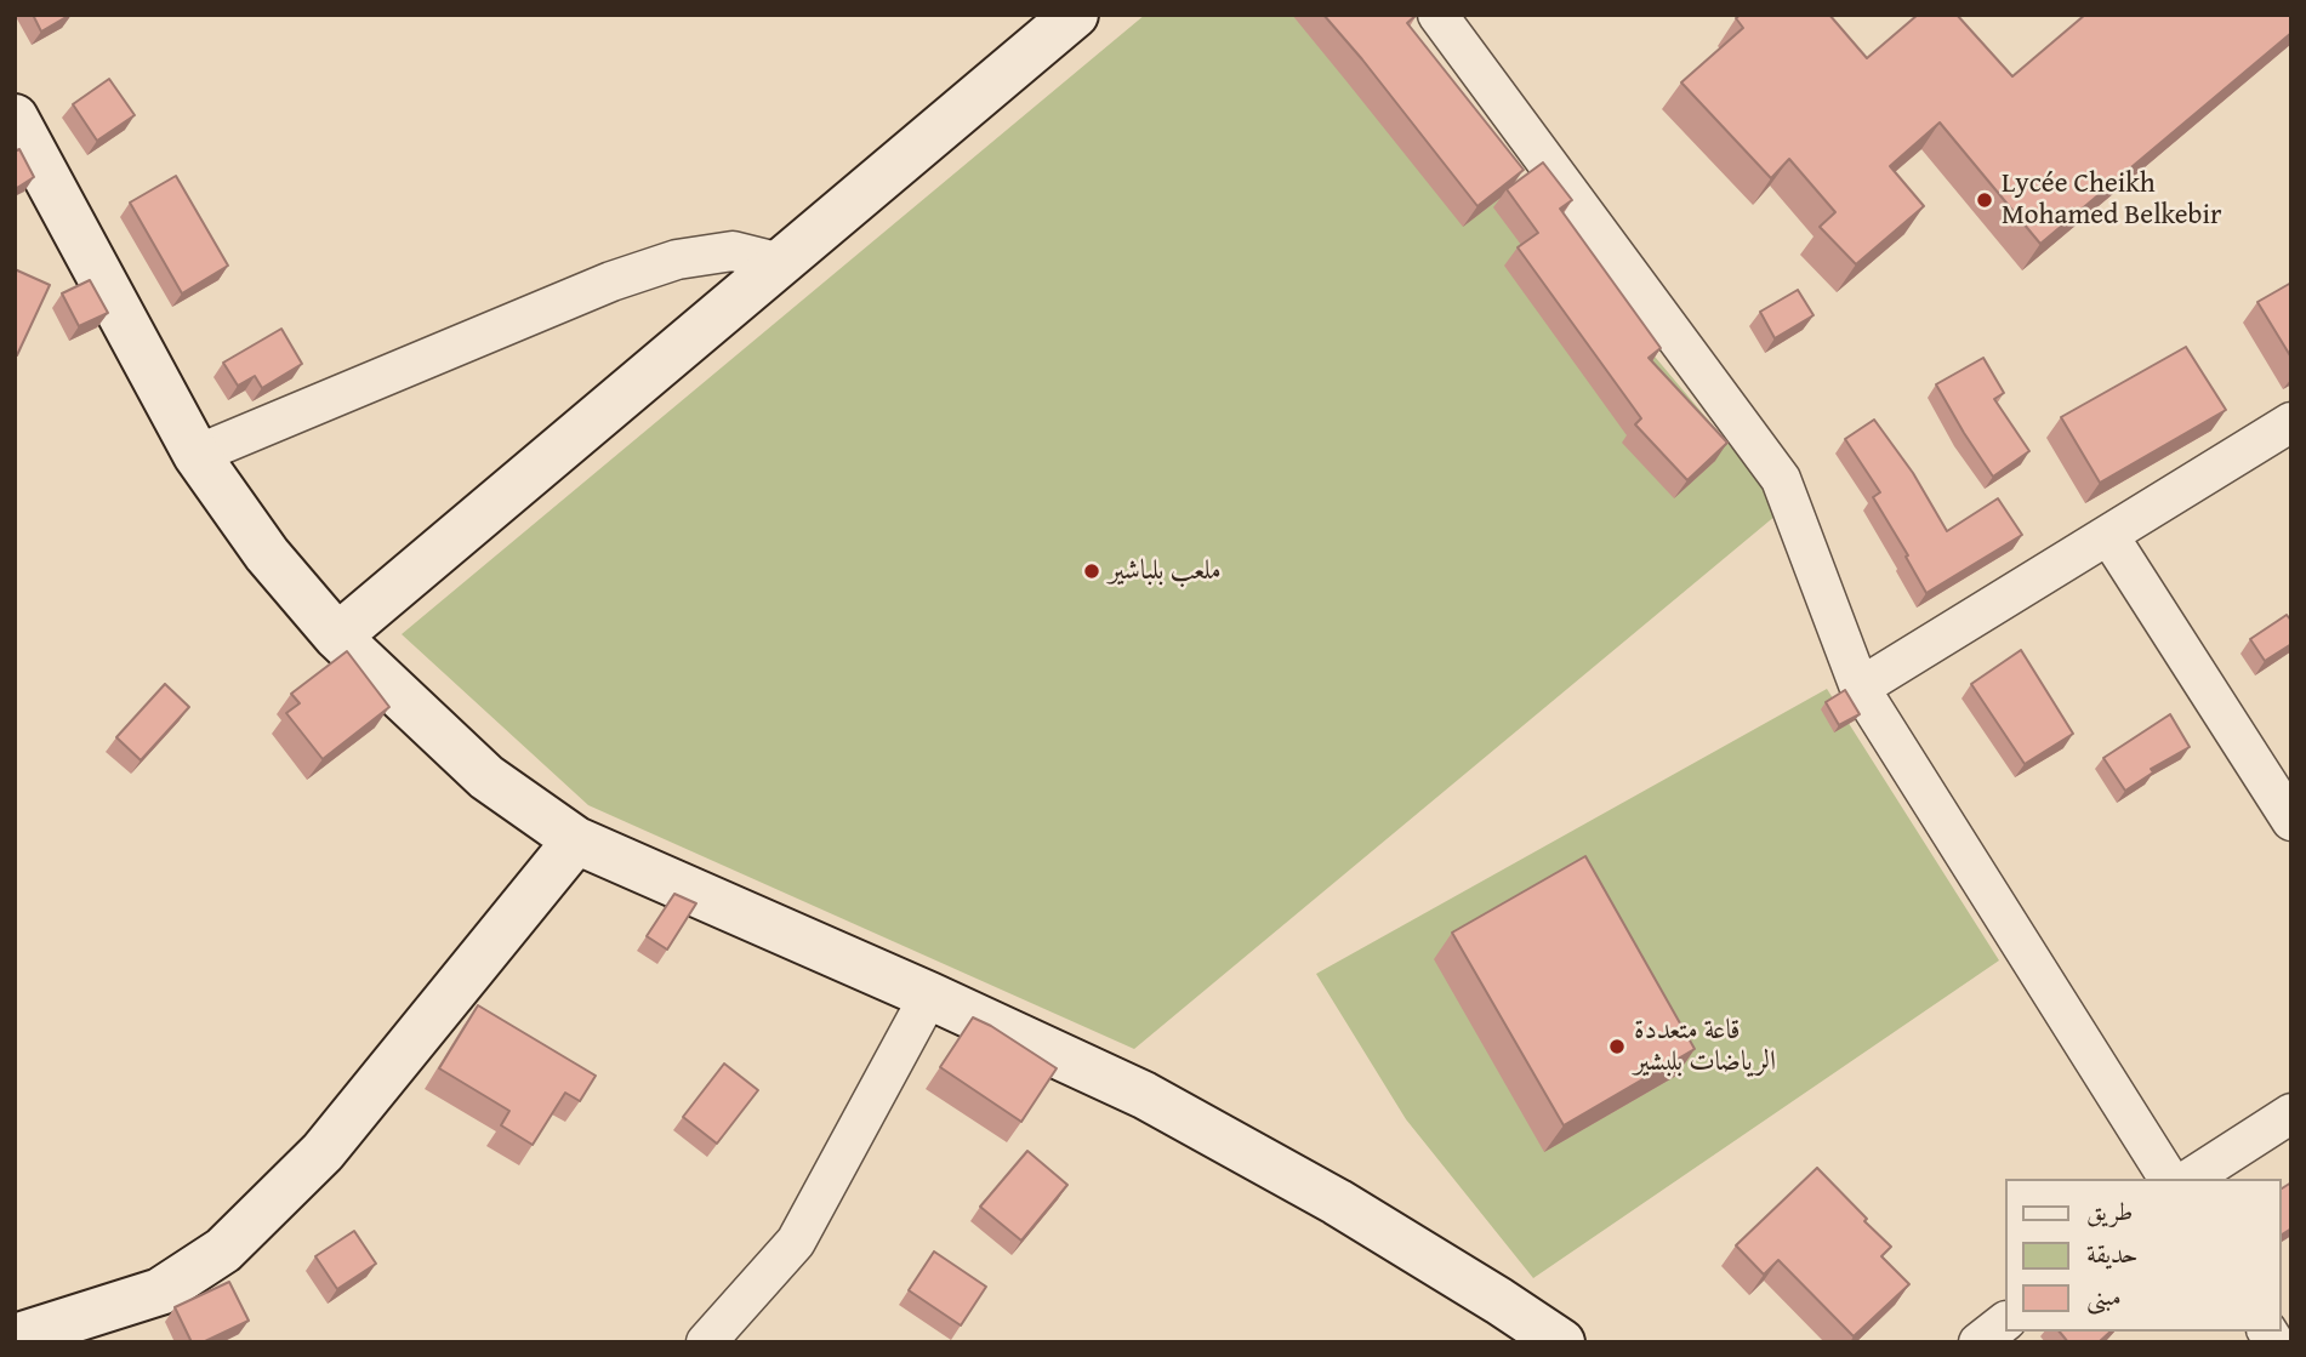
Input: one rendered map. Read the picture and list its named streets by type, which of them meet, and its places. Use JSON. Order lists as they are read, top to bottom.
{
  "places": ["Lycée Cheikh Mohamed Belkebir", "ملعب بلباشير", "قاعة متعددة الرياضات بلبشير"],
  "legend": ["طريق", "حديقة", "مبنى"]
}
